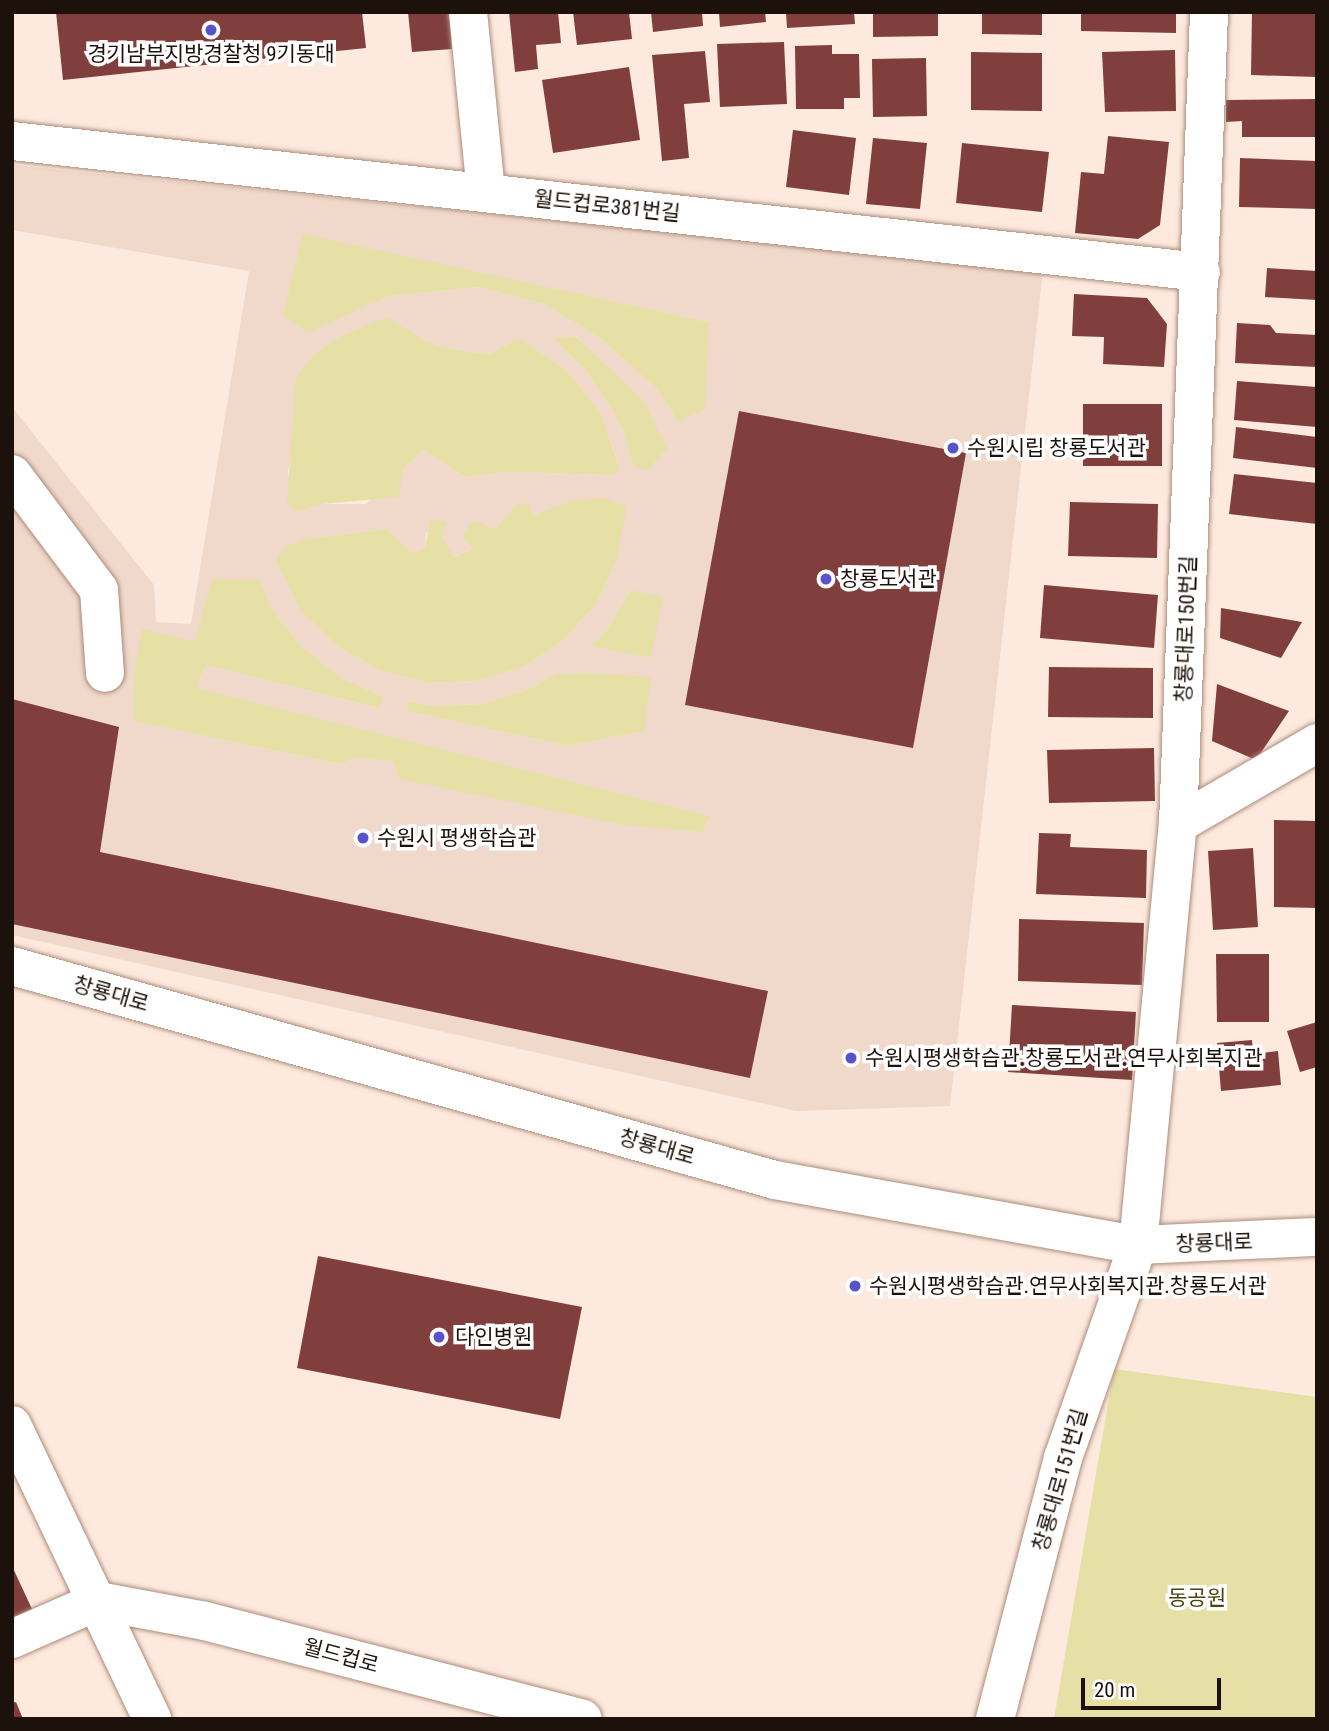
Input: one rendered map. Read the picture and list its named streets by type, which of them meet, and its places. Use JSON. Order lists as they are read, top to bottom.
{
  "streets": {
    "street": [
      "월드컵로381번길",
      "창룡대로150번길",
      "창룡대로",
      "창룡대로151번길",
      "월드컵로"
    ]
  },
  "crossings": [
    ["월드컵로381번길", "창룡대로150번길"],
    ["창룡대로150번길", "창룡대로"],
    ["창룡대로150번길", "창룡대로151번길"],
    ["창룡대로", "창룡대로151번길"]
  ],
  "parks": ["동공원"],
  "places": [
    "경기남부지방경찰청 9기동대",
    "수원시립 창룡도서관",
    "창룡도서관",
    "수원시 평생학습관",
    "수원시평생학습관.창룡도서관.연무사회복지관",
    "수원시평생학습관.연무사회복지관.창룡도서관",
    "다인병원"
  ],
  "scale_bar": "20 m"
}
